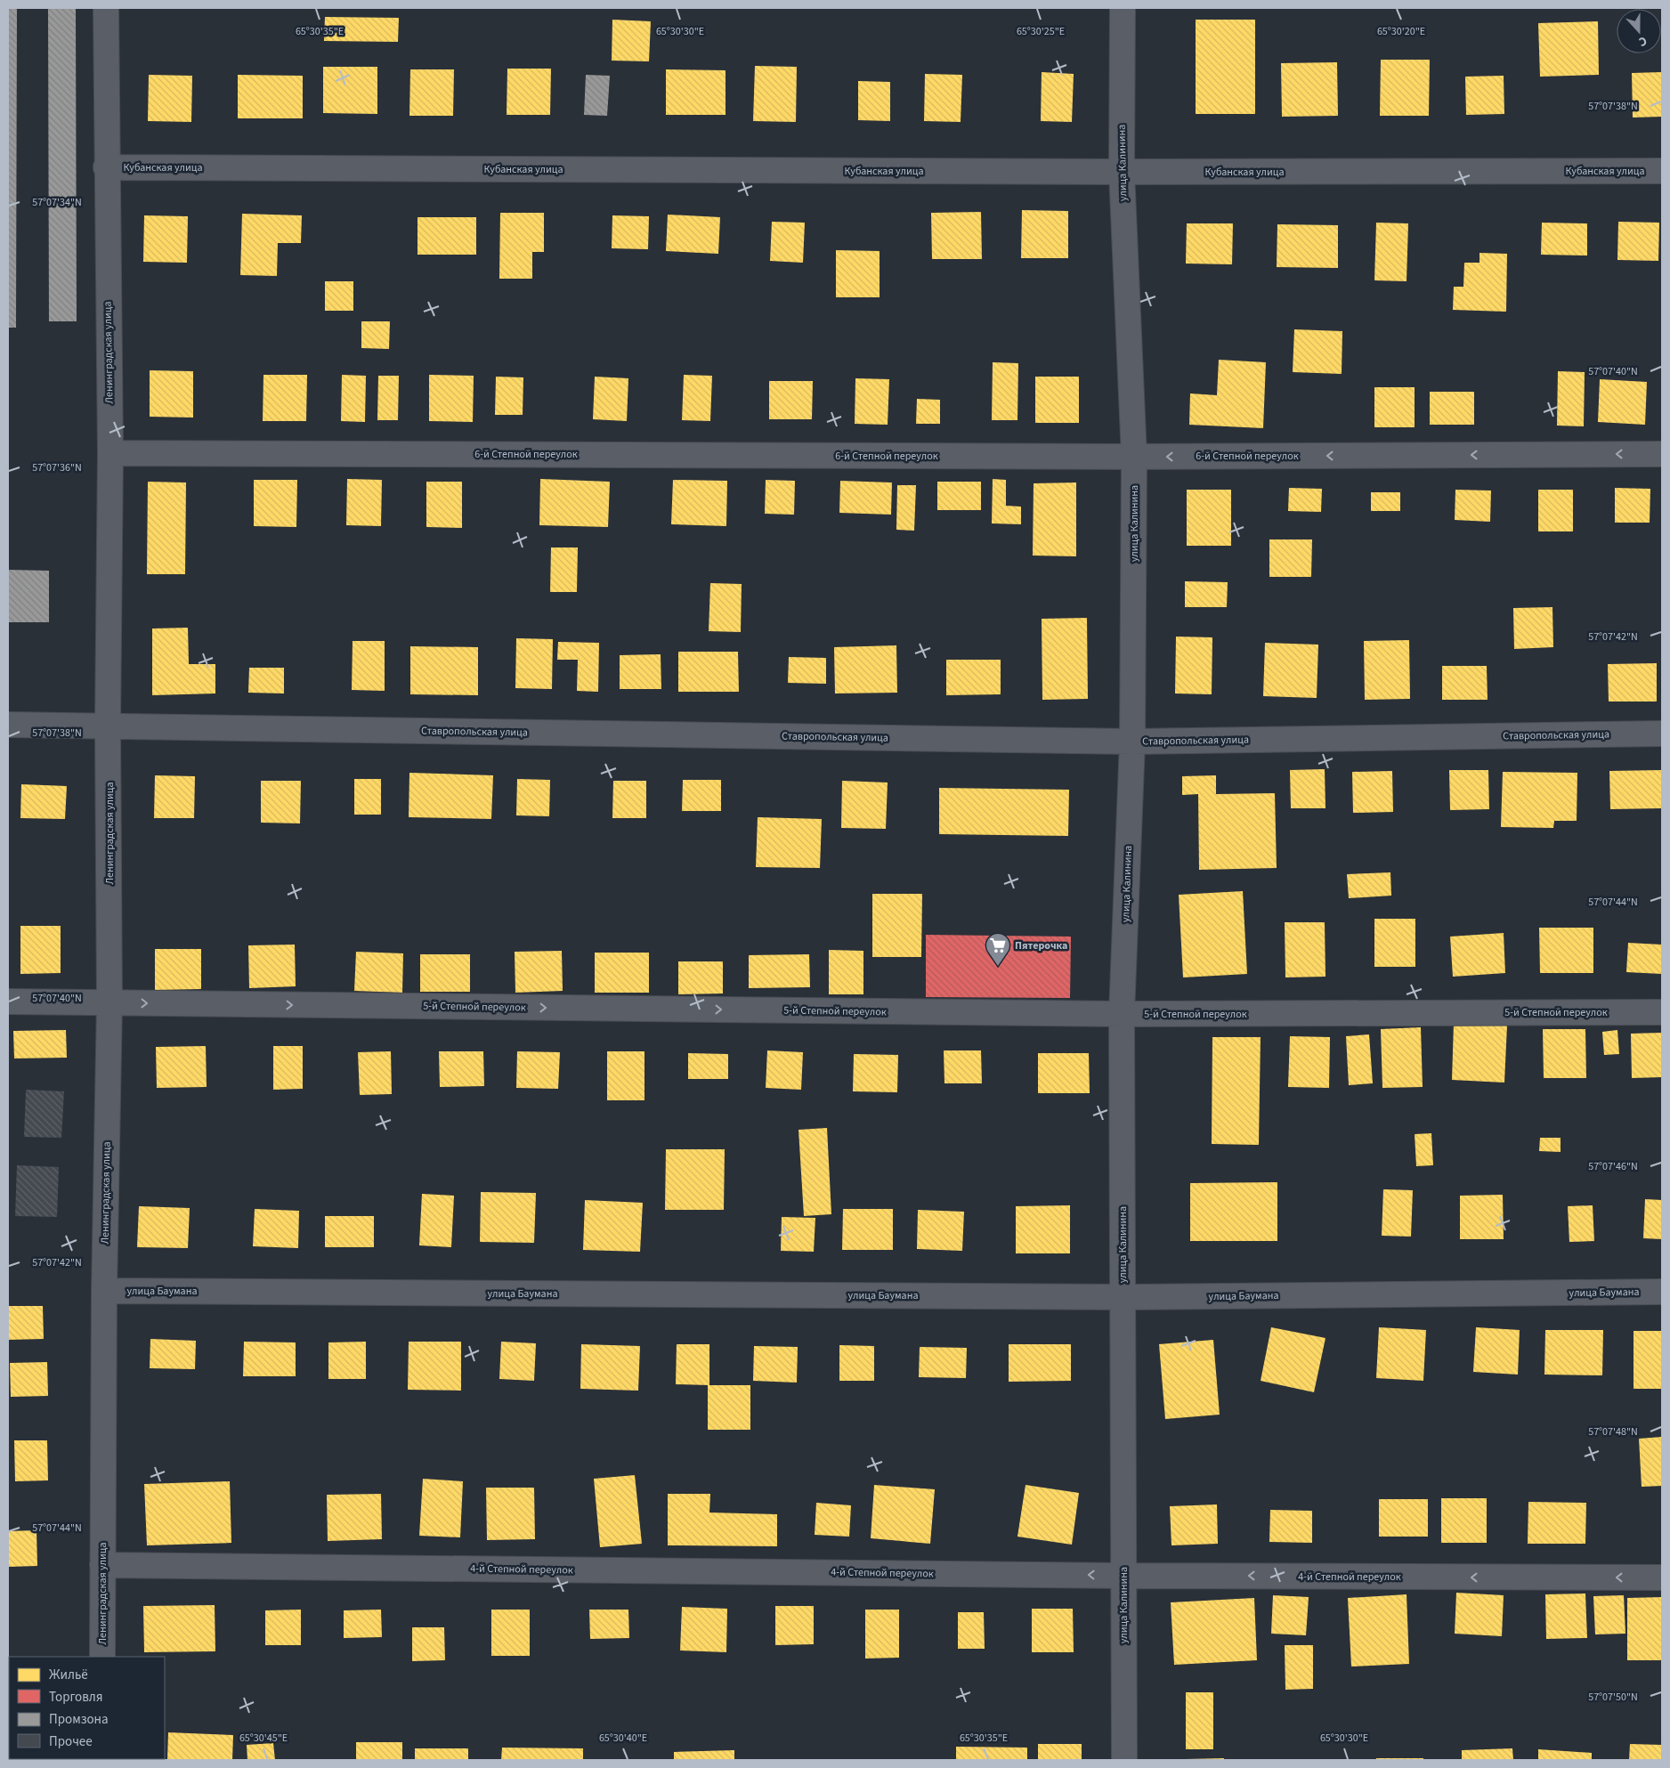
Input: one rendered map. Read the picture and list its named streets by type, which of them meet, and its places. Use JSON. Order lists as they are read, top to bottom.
{
  "streets": {
    "street": [
      "улица Калинина",
      "Кубанская улица",
      "Ленинградская улица",
      "6-й Степной переулок",
      "Ставропольская улица",
      "5-й Степной переулок",
      "улица Баумана",
      "4-й Степной переулок"
    ]
  },
  "crossings": [
    ["улица Калинина", "Кубанская улица"],
    ["улица Калинина", "6-й Степной переулок"],
    ["улица Калинина", "Ставропольская улица"],
    ["улица Калинина", "5-й Степной переулок"],
    ["улица Калинина", "улица Баумана"],
    ["улица Калинина", "4-й Степной переулок"],
    ["Кубанская улица", "Ленинградская улица"],
    ["Ленинградская улица", "6-й Степной переулок"],
    ["Ленинградская улица", "Ставропольская улица"],
    ["Ленинградская улица", "5-й Степной переулок"],
    ["Ленинградская улица", "улица Баумана"],
    ["Ленинградская улица", "4-й Степной переулок"]
  ],
  "one_way": ["5-й Степной переулок", "4-й Степной переулок"],
  "places": {
    "supermarket": ["Пятерочка"]
  },
  "legend": [
    "Жильё",
    "Торговля",
    "Промзона",
    "Прочее"
  ],
  "north": "bottom",
  "coordinates": [
    "65°30'35\"E",
    "65°30'30\"E",
    "65°30'25\"E",
    "65°30'20\"E",
    "57°07'38\"N",
    "57°07'34\"N",
    "57°07'40\"N",
    "57°07'36\"N",
    "57°07'42\"N",
    "57°07'44\"N",
    "57°07'46\"N",
    "57°07'48\"N",
    "57°07'50\"N",
    "65°30'45\"E",
    "65°30'40\"E"
  ]
}
